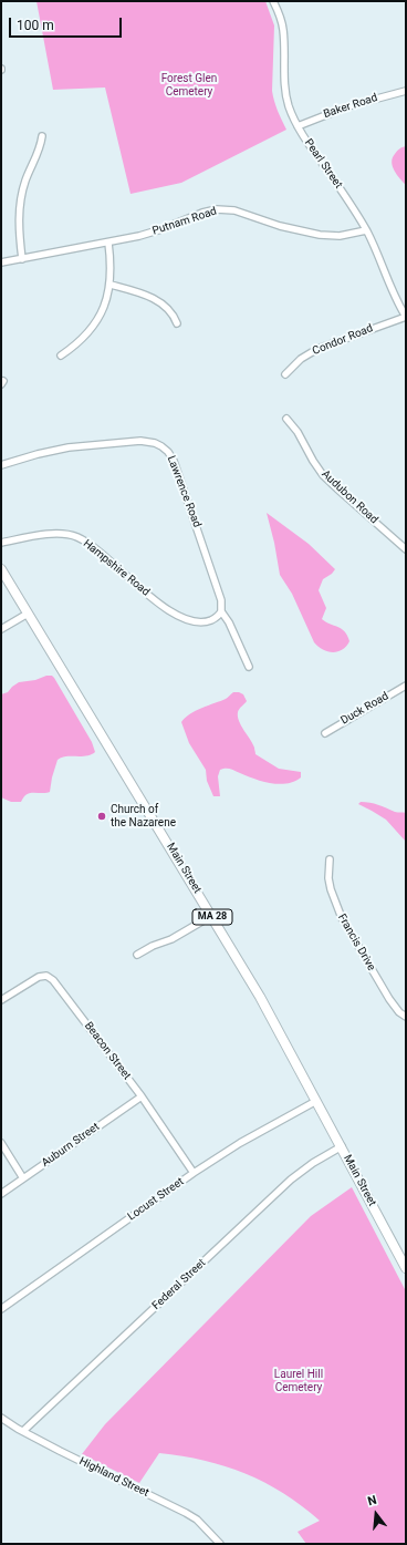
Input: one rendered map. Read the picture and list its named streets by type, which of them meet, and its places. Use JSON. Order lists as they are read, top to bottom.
{
  "streets": {
    "main road": ["Main Street", "MA 28"],
    "street": [
      "Baker Road",
      "Pearl Street",
      "Putnam Road",
      "Condor Road",
      "Lawrence Road",
      "Audubon Road",
      "Hampshire Road",
      "Duck Road",
      "Francis Drive",
      "Beacon Street",
      "Auburn Street",
      "Locust Street",
      "Federal Street",
      "Highland Street"
    ]
  },
  "crossings": [
    ["Baker Road", "Pearl Street"],
    ["Pearl Street", "Putnam Road"],
    ["Pearl Street", "Condor Road"],
    ["Lawrence Road", "Hampshire Road"],
    ["Main Street", "Locust Street"],
    ["Main Street", "Federal Street"],
    ["Beacon Street", "Auburn Street"],
    ["Beacon Street", "Locust Street"],
    ["Federal Street", "Highland Street"]
  ],
  "parks": ["Forest Glen Cemetery", "Laurel Hill Cemetery"],
  "places": ["Church of the Nazarene"],
  "scale_bar": "100 m",
  "north": "top"
}
